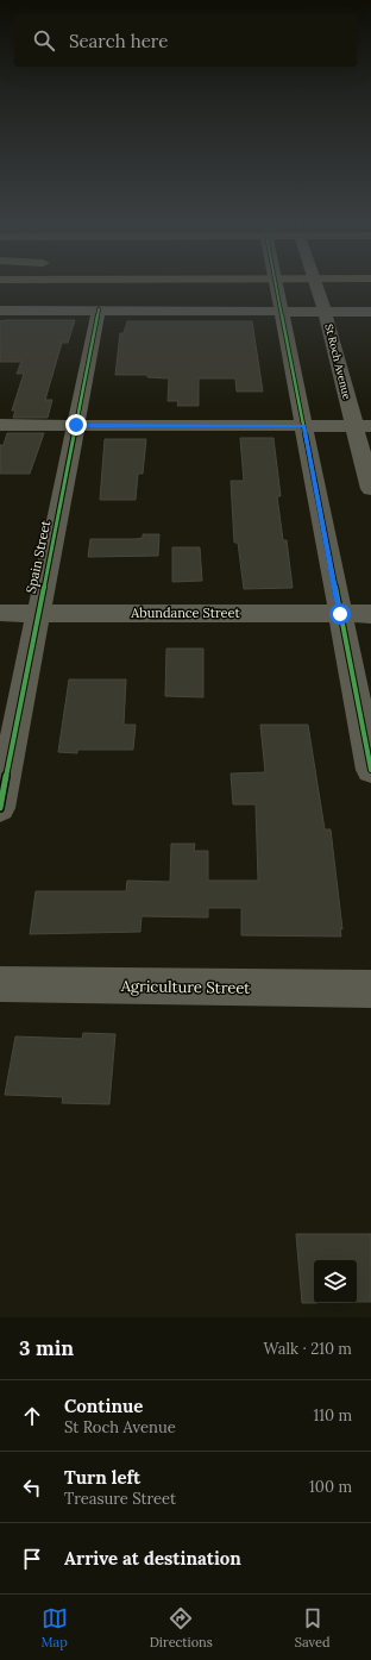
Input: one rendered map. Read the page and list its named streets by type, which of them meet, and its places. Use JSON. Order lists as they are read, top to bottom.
{
  "streets": {
    "street": [
      "St Roch Avenue",
      "Spain Street",
      "Abundance Street",
      "Agriculture Street"
    ]
  },
  "crossings": [
    ["Spain Street", "Abundance Street"]
  ],
  "page": {
    "search": "Search here",
    "heading": ["3 min", "Walk · 210 m"],
    "list": [
      ["Continue", "St Roch Avenue", "110 m"],
      ["Turn left", "Treasure Street", "100 m"],
      "Arrive at destination"
    ],
    "nav": ["Map", "Directions", "Saved"]
  }
}
